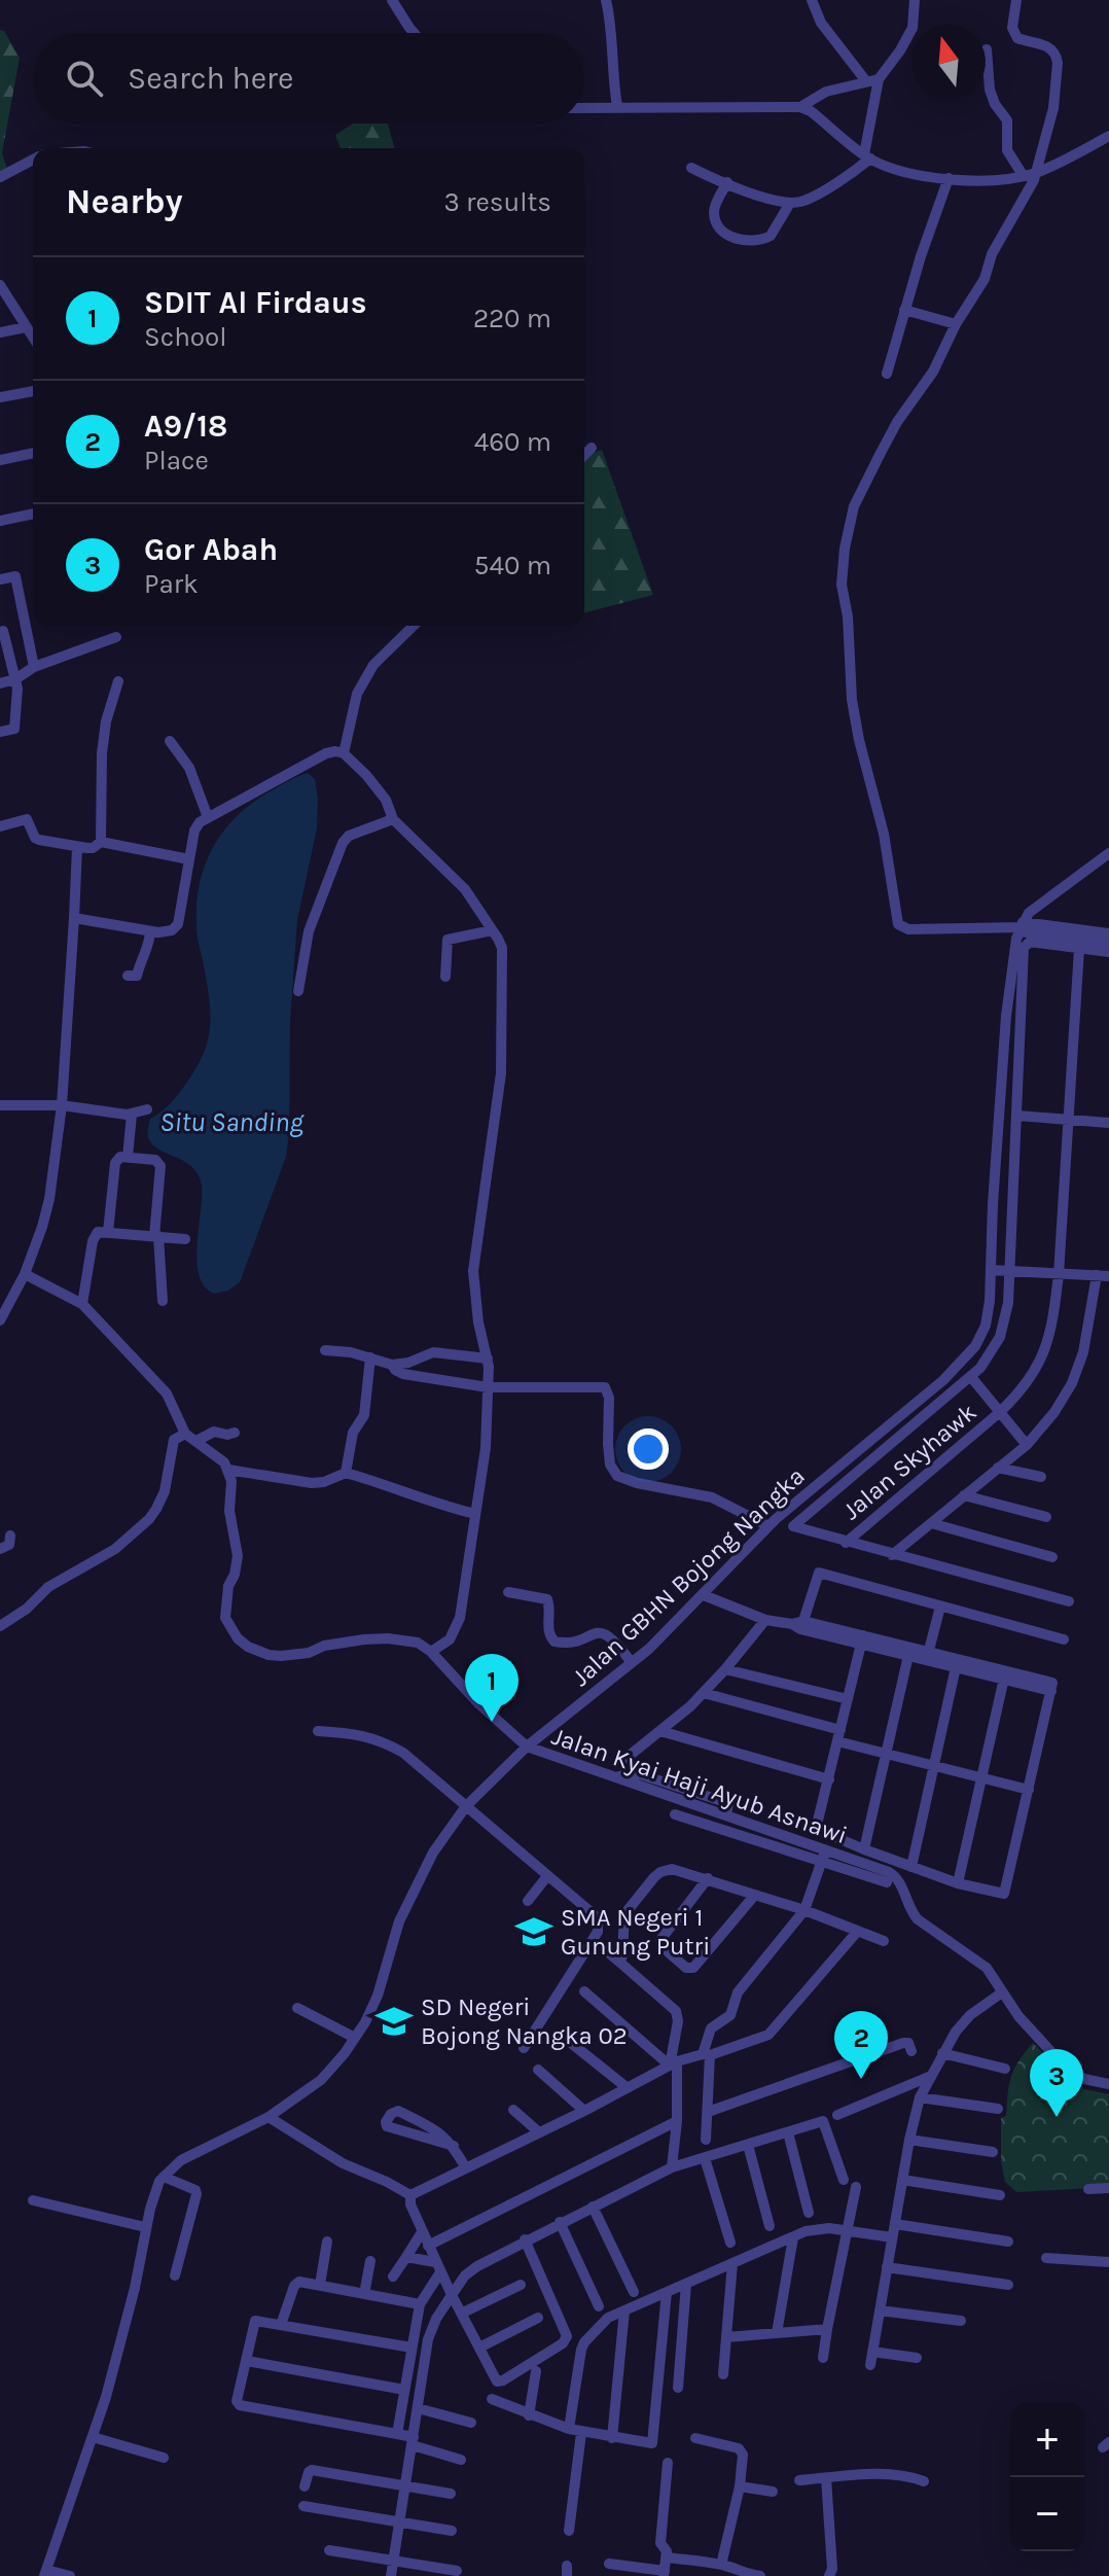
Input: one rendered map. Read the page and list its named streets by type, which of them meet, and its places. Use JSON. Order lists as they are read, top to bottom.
{
  "streets": {
    "street": ["Jalan Skyhawk", "Jalan GBHN Bojong Nangka", "Jalan Kyai Haji Ayub Asnawi"]
  },
  "crossings": [
    ["Jalan GBHN Bojong Nangka", "Jalan Kyai Haji Ayub Asnawi"]
  ],
  "water": ["Situ Sanding"],
  "places": {
    "school or university": ["SMA Negeri 1 Gunung Putri", "SD Negeri Bojong Nangka 02"]
  },
  "north": "top",
  "page": {
    "search": "Search here",
    "heading": ["Nearby", "3 results"],
    "list": [
      {
        "mark": "1",
        "name": "SDIT Al Firdaus",
        "note": "School",
        "value": "220 m"
      },
      {
        "mark": "2",
        "name": "A9/18",
        "note": "Place",
        "value": "460 m"
      },
      {
        "mark": "3",
        "name": "Gor Abah",
        "note": "Park",
        "value": "540 m"
      }
    ],
    "pins": ["1", "2", "3"],
    "map_buttons": ["+", "−"]
  }
}
